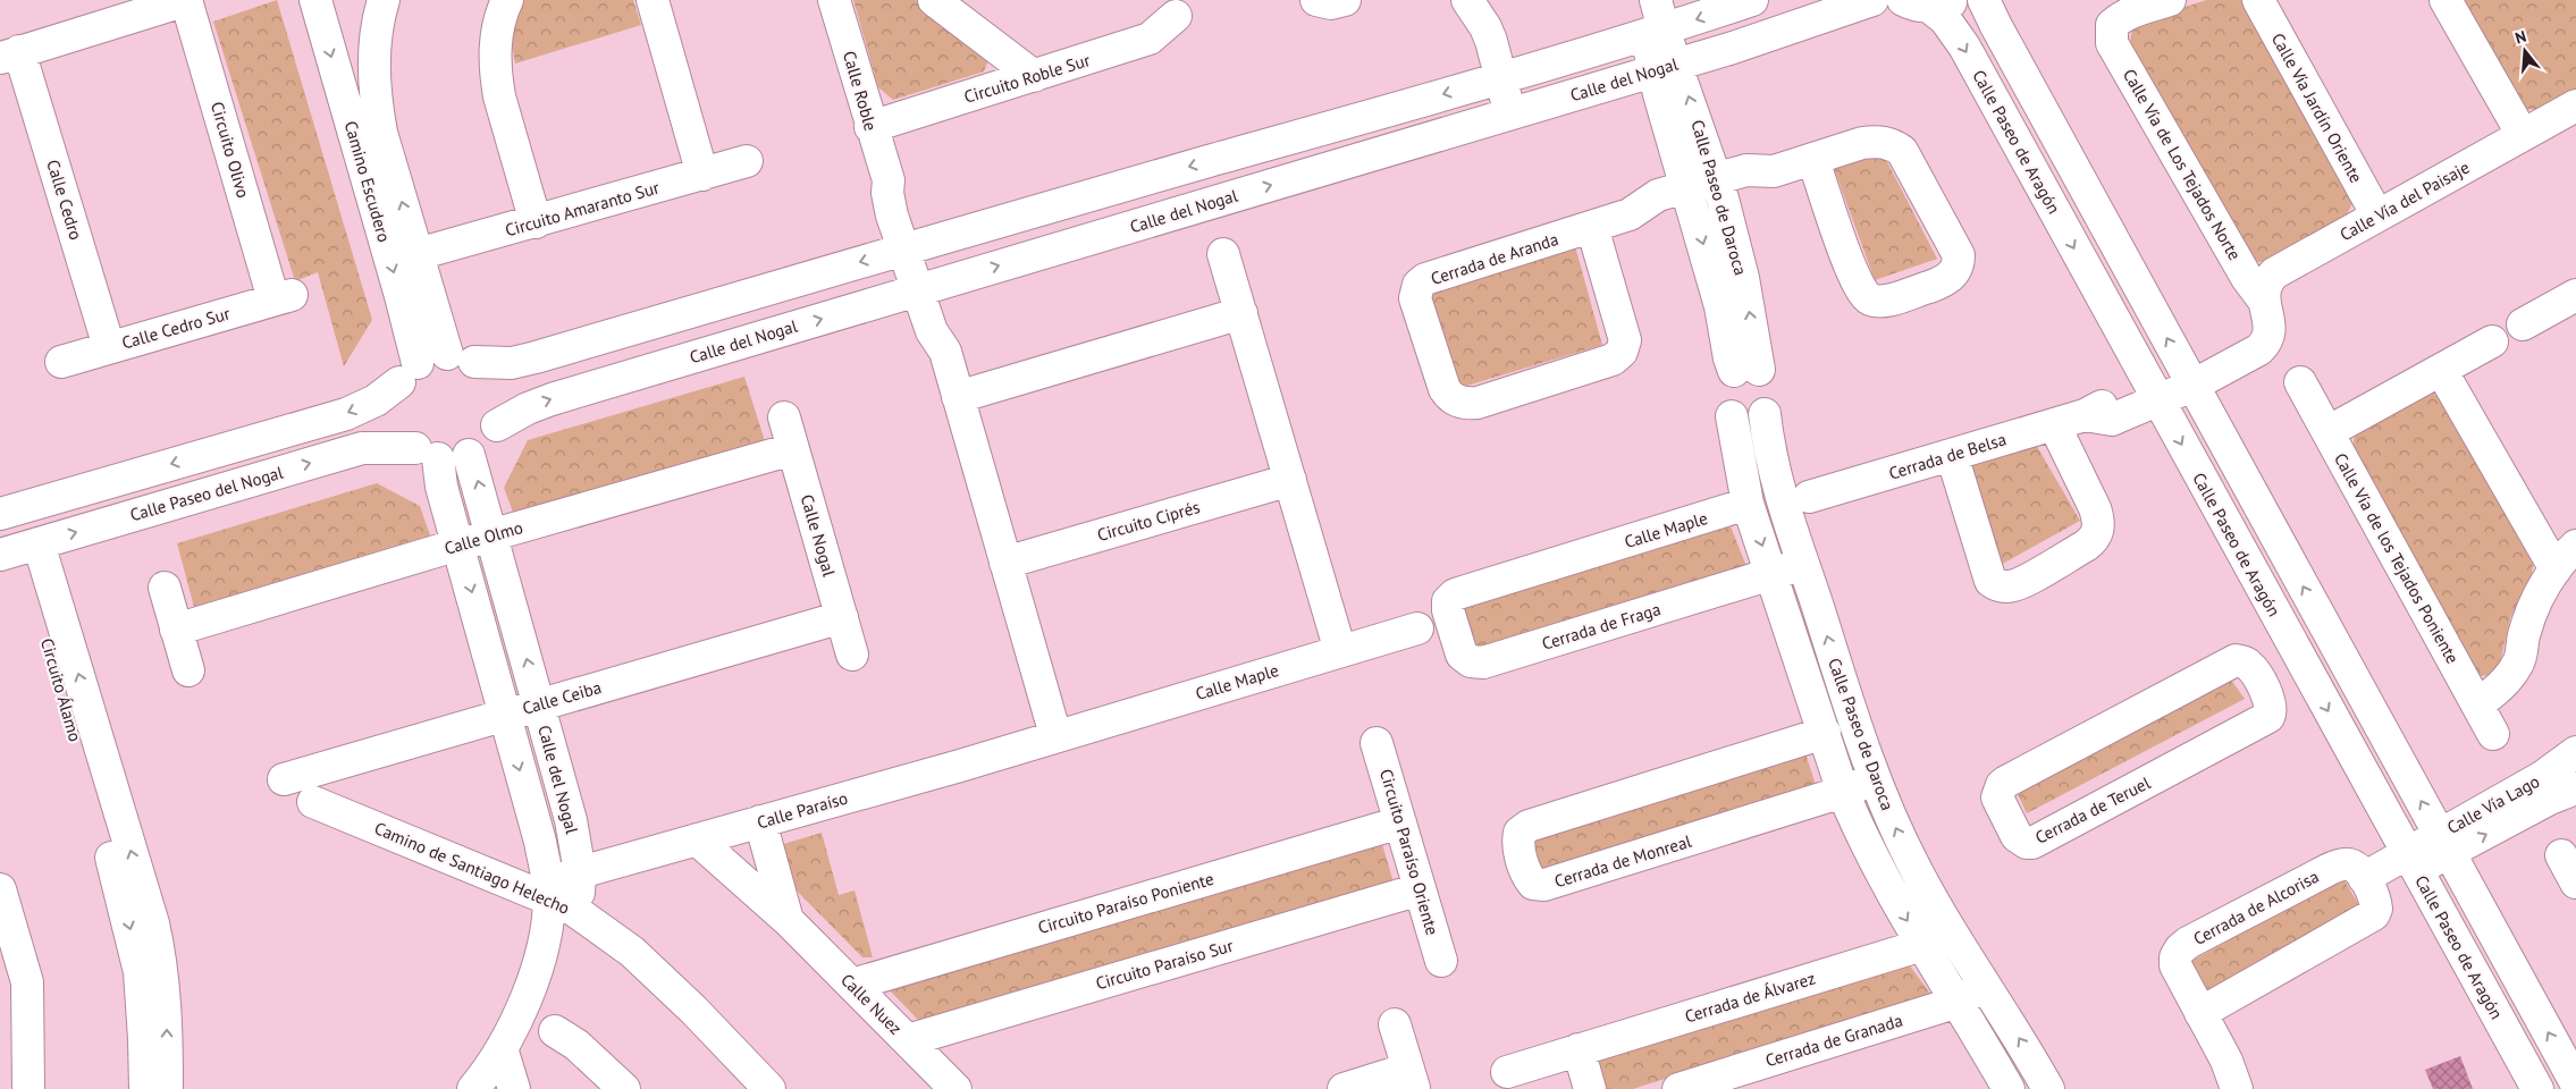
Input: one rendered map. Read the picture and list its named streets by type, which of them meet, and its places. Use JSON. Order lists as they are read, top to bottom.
{
  "streets": {
    "street": [
      "Circuito Roble Sur",
      "Calle del Nogal",
      "Calle Roble",
      "Calle Vía Jardín Oriente",
      "Calle Paseo de Aragón",
      "Circuito Olivo",
      "Calle Vía de Los Tejados Norte",
      "Camino Escudero",
      "Calle Paseo de Daroca",
      "Calle Cedro",
      "Calle Vía del Paisaje",
      "Circuito Amaranto Sur",
      "Cerrada de Aranda",
      "Calle Cedro Sur",
      "Cerrada de Belsa",
      "Calle Paseo del Nogal",
      "Circuito Ciprés",
      "Calle Maple",
      "Calle Nogal",
      "Calle Olmo",
      "Calle Vía de los Tejados Poniente",
      "Cerrada de Fraga",
      "Circuito Álamo",
      "Calle Ceiba",
      "Calle Vía Lago",
      "Calle Paraíso",
      "Cerrada de Teruel",
      "Circuito Paraíso Oriente",
      "Cerrada de Monreal",
      "Camino de Santiago Helecho",
      "Circuito Paraíso Poniente",
      "Cerrada de Alcorisa",
      "Circuito Paraíso Sur",
      "Cerrada de Álvarez",
      "Calle Nuez",
      "Cerrada de Granada"
    ]
  },
  "crossings": [
    ["Circuito Roble Sur", "Calle Roble"],
    ["Calle del Nogal", "Calle Roble"],
    ["Calle del Nogal", "Camino Escudero"],
    ["Calle del Nogal", "Calle Paseo de Daroca"],
    ["Calle del Nogal", "Calle Paseo del Nogal"],
    ["Calle del Nogal", "Calle Olmo"],
    ["Calle del Nogal", "Calle Ceiba"],
    ["Calle del Nogal", "Calle Paraíso"],
    ["Calle del Nogal", "Camino de Santiago Helecho"],
    ["Calle Vía Jardín Oriente", "Calle Vía del Paisaje"],
    ["Calle Paseo de Aragón", "Cerrada de Belsa"],
    ["Calle Paseo de Aragón", "Calle Vía Lago"],
    ["Circuito Olivo", "Calle Cedro Sur"],
    ["Calle Vía de Los Tejados Norte", "Calle Vía del Paisaje"],
    ["Camino Escudero", "Circuito Amaranto Sur"],
    ["Camino Escudero", "Calle Paseo del Nogal"],
    ["Calle Paseo de Daroca", "Cerrada de Aranda"],
    ["Calle Paseo de Daroca", "Calle Maple"],
    ["Calle Paseo de Daroca", "Cerrada de Fraga"],
    ["Calle Paseo de Daroca", "Cerrada de Monreal"],
    ["Calle Paseo de Daroca", "Cerrada de Álvarez"],
    ["Calle Paseo de Daroca", "Cerrada de Granada"],
    ["Calle Cedro", "Calle Cedro Sur"],
    ["Calle Vía del Paisaje", "Cerrada de Belsa"],
    ["Calle Paseo del Nogal", "Circuito Álamo"],
    ["Calle Maple", "Cerrada de Fraga"],
    ["Calle Maple", "Calle Paraíso"],
    ["Calle Nogal", "Calle Olmo"],
    ["Calle Nogal", "Calle Ceiba"],
    ["Calle Paraíso", "Camino de Santiago Helecho"],
    ["Calle Paraíso", "Calle Nuez"],
    ["Circuito Paraíso Oriente", "Circuito Paraíso Poniente"],
    ["Circuito Paraíso Oriente", "Circuito Paraíso Sur"],
    ["Circuito Paraíso Poniente", "Calle Nuez"],
    ["Circuito Paraíso Sur", "Calle Nuez"]
  ],
  "north": "top"
}
